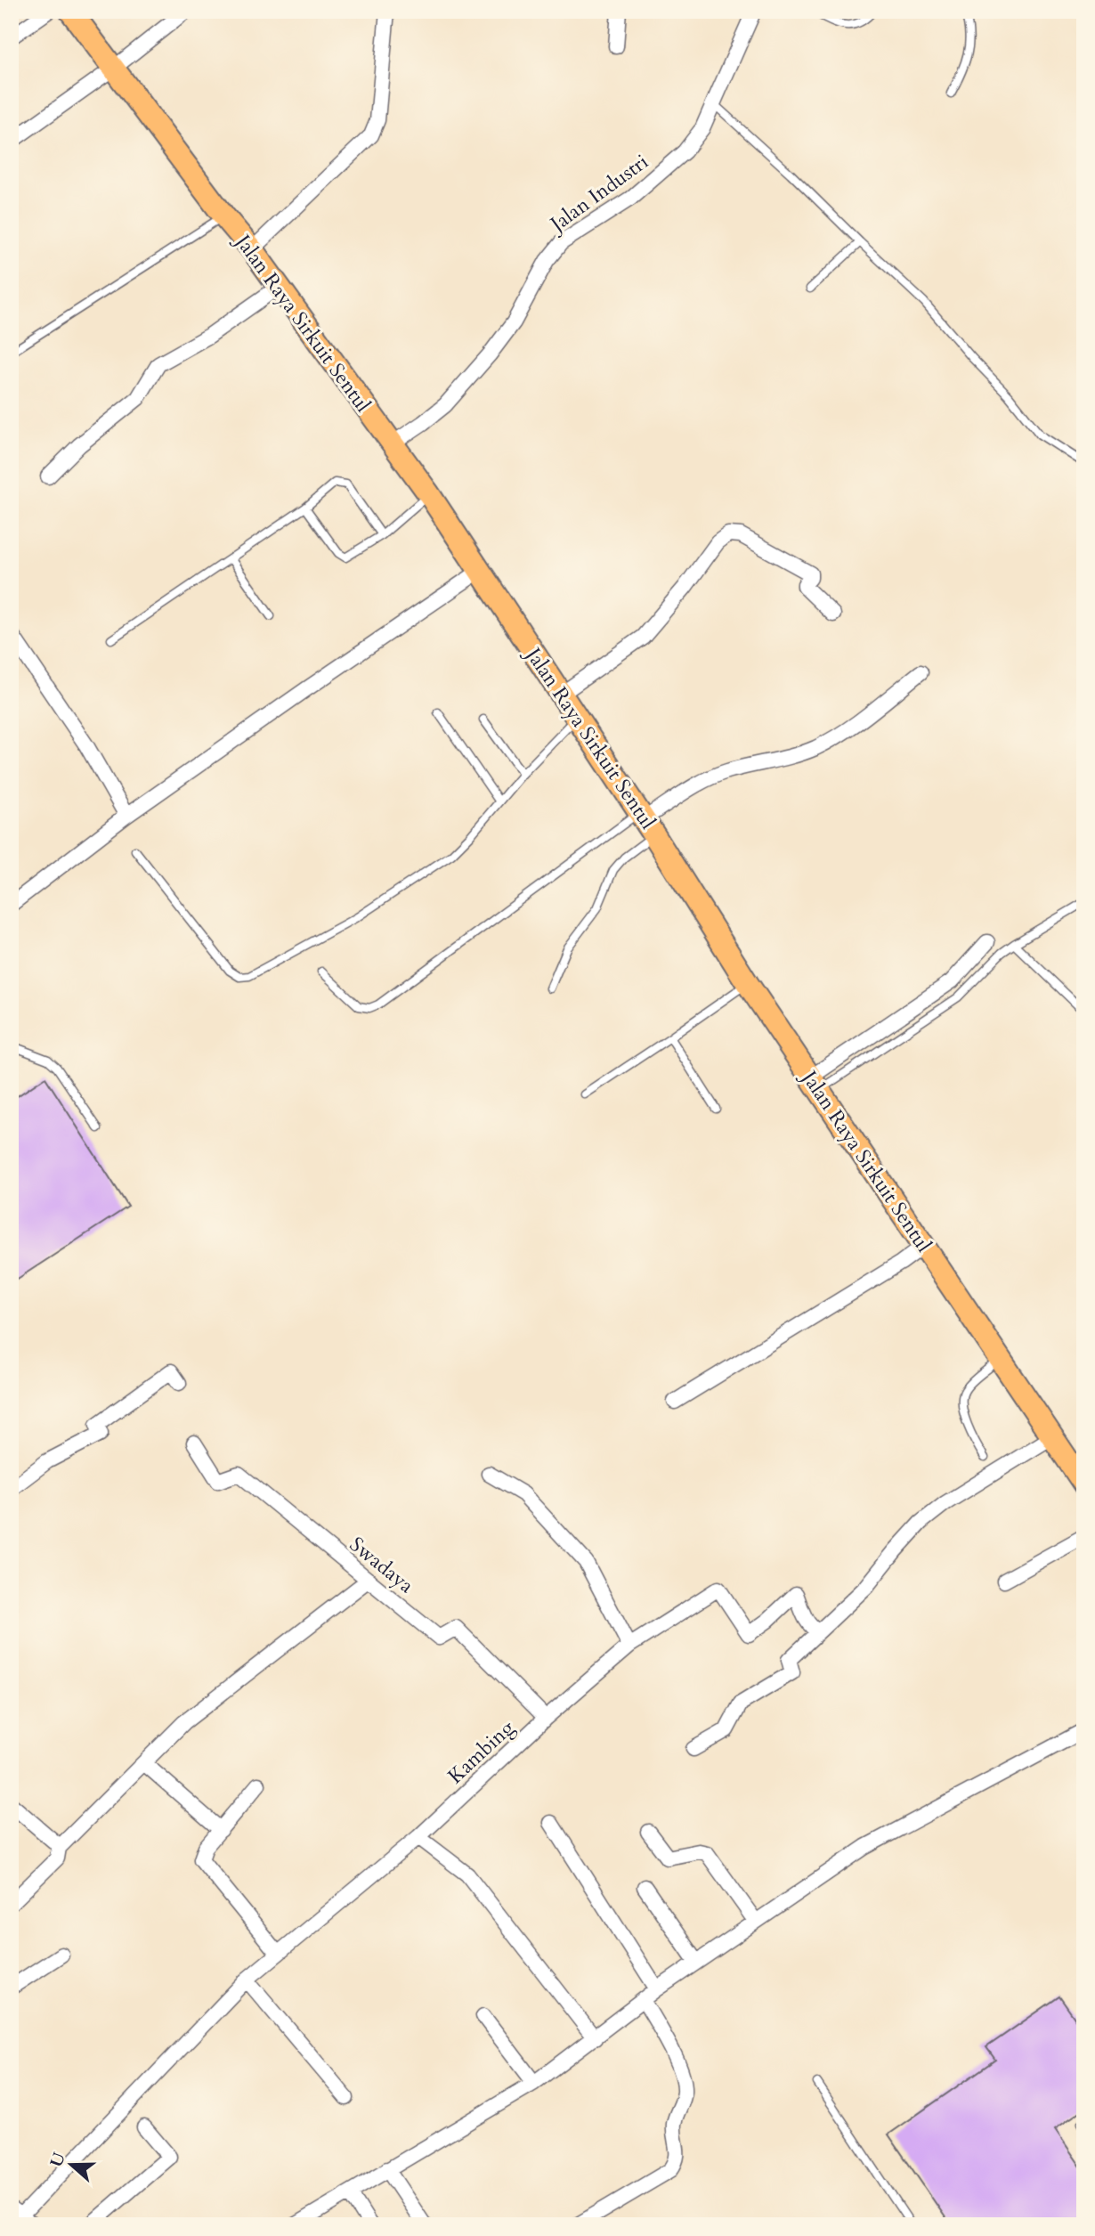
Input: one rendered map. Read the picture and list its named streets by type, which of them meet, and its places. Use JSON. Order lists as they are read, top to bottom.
{
  "streets": {
    "main road": ["Jalan Raya Sirkuit Sentul"],
    "street": ["Jalan Industri", "Swadaya", "Kambing"]
  },
  "crossings": [
    ["Jalan Industri", "Jalan Raya Sirkuit Sentul"],
    ["Swadaya", "Kambing"]
  ],
  "north": "left"
}
